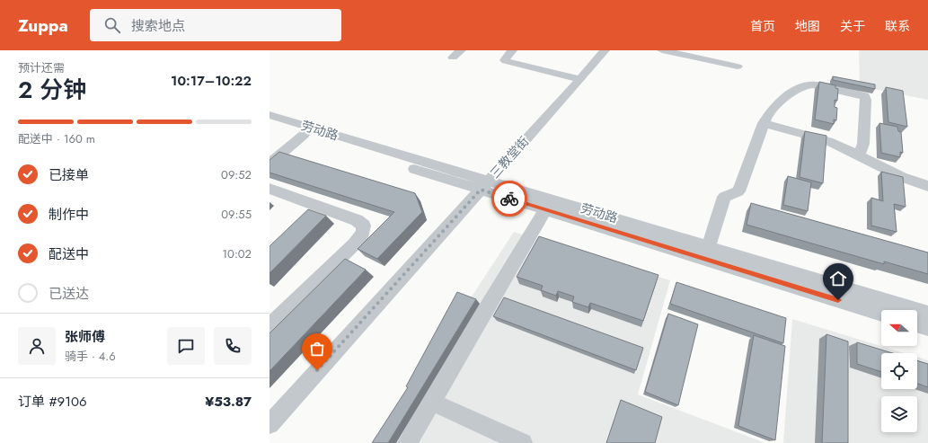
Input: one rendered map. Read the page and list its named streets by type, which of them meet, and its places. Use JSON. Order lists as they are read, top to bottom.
{
  "streets": {
    "street": ["劳动路", "三教堂街"]
  },
  "crossings": [
    ["劳动路", "三教堂街"]
  ],
  "north": "left",
  "page": {
    "header": "Zuppa",
    "search": "搜索地点",
    "nav": [
      "首页",
      "地图",
      "关于",
      "联系"
    ],
    "heading": ["2 分钟", "预计还需", "10:17–10:22"],
    "panel": [
      "张师傅",
      "骑手 · 4.6",
      "订单 #9106",
      "¥53.87"
    ],
    "bar": "配送中 · 160 m",
    "list": [
      ["已接单", "09:52"],
      ["制作中", "09:55"],
      ["配送中", "10:02"],
      "已送达"
    ]
  }
}
